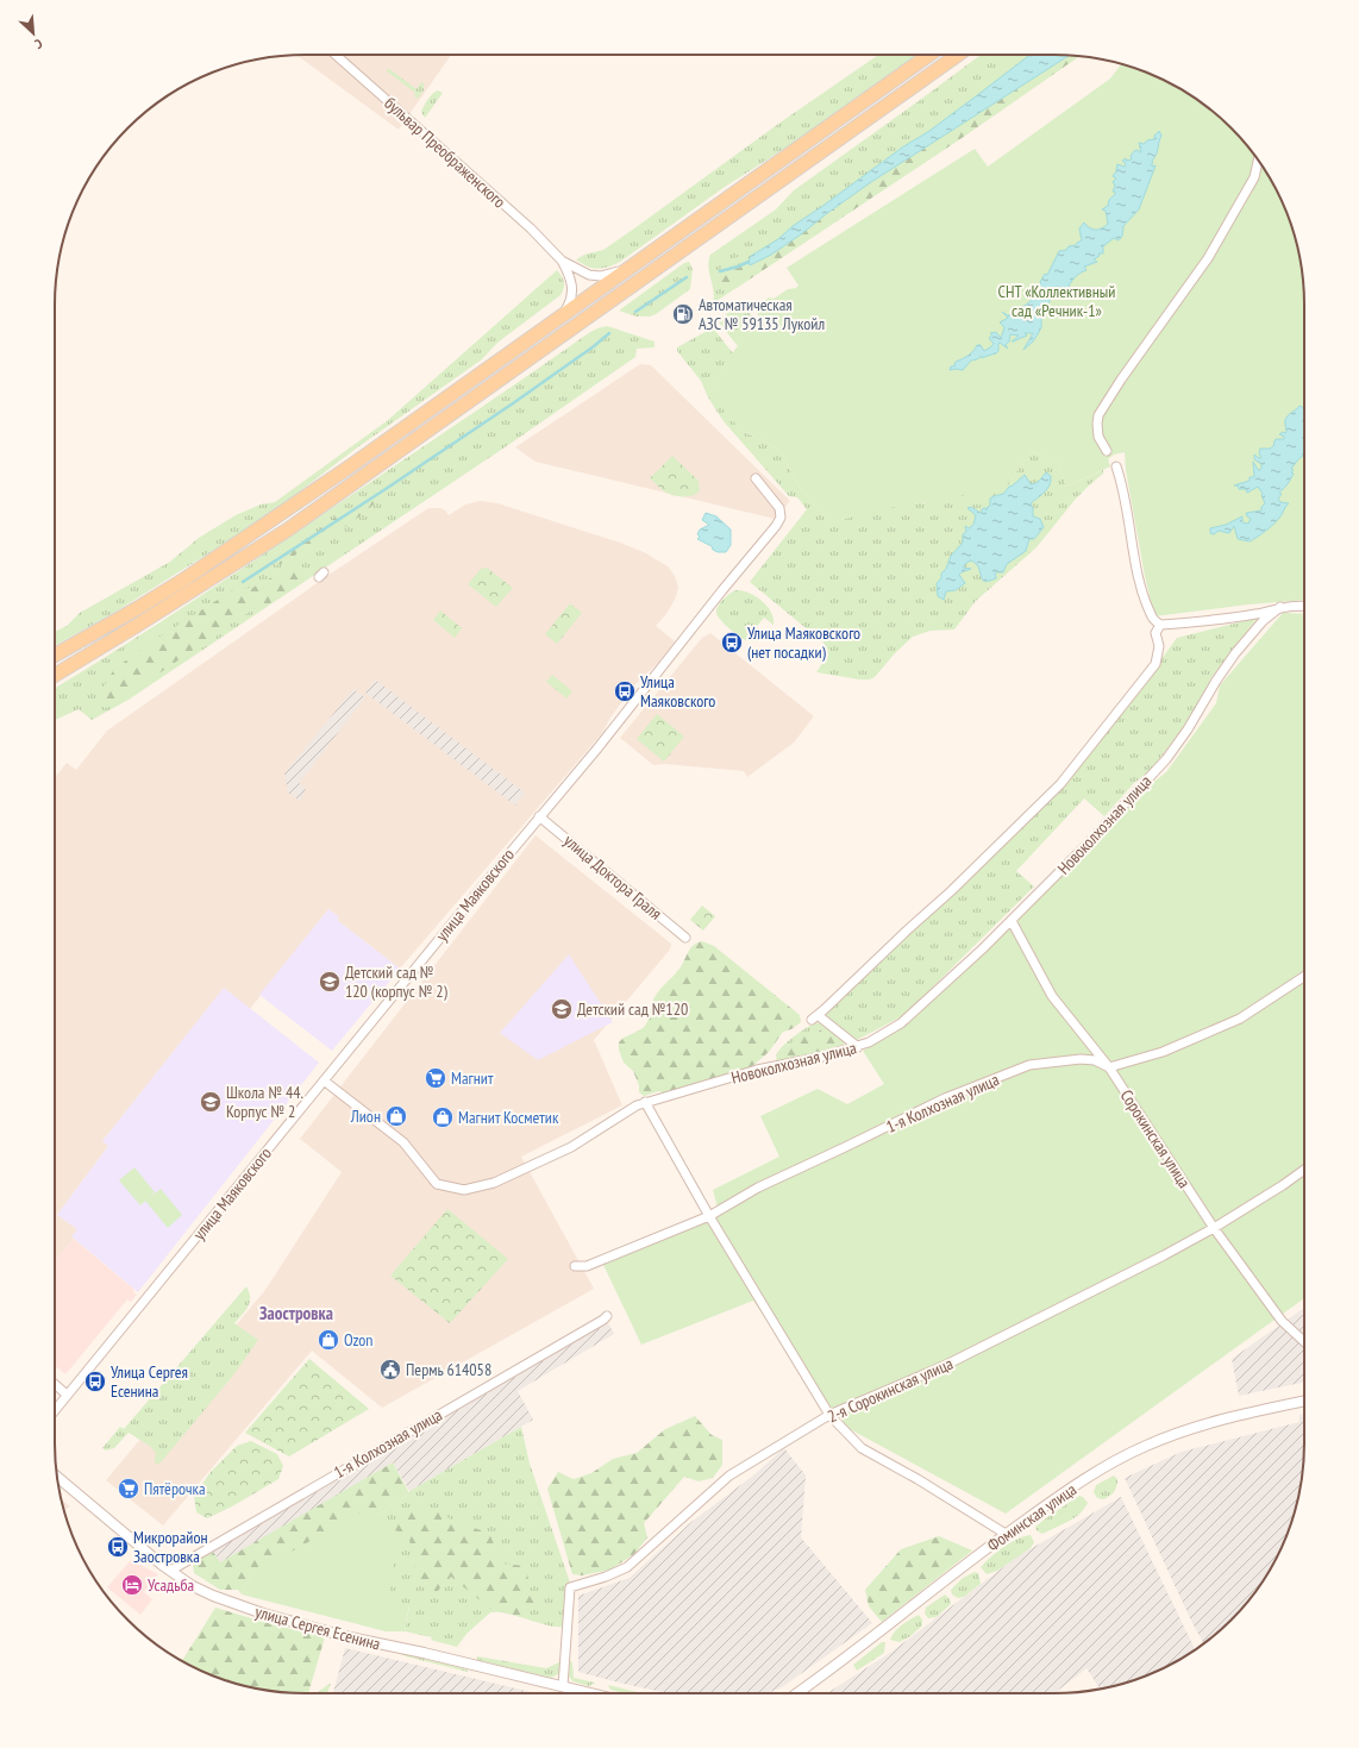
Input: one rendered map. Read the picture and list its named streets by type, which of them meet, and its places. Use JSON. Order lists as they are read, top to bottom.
{
  "streets": {
    "street": [
      "бульвар Преображенского",
      "Новоколхозная улица",
      "улица Доктора Граля",
      "улица Маяковского",
      "1-я Колхозная улица",
      "Сорокинская улица",
      "2-я Сорокинская улица",
      "Фоминская улица",
      "улица Сергея Есенина"
    ]
  },
  "crossings": [
    ["Новоколхозная улица", "улица Маяковского"],
    ["Новоколхозная улица", "Сорокинская улица"],
    ["улица Доктора Граля", "улица Маяковского"],
    ["1-я Колхозная улица", "Сорокинская улица"],
    ["1-я Колхозная улица", "улица Сергея Есенина"],
    ["Сорокинская улица", "2-я Сорокинская улица"],
    ["2-я Сорокинская улица", "улица Сергея Есенина"]
  ],
  "districts": ["Заостровка"],
  "parks": ["СНТ «Коллективный сад «Речник-1»"],
  "places": {
    "fuel station": ["Автоматическая АЗС № 59135 Лукойл"],
    "bus stop": [
      "Улица Маяковского (нет посадки)",
      "Улица Маяковского",
      "Улица Сергея Есенина",
      "Микрорайон Заостровка"
    ],
    "school or university": ["Детский сад № 120 (корпус № 2)", "Детский сад №120", "Школа № 44. Корпус № 2"],
    "supermarket": ["Магнит", "Пятёрочка"],
    "shop": ["Лион", "Магнит Косметик", "Ozon"],
    "public building": ["Пермь 614058"],
    "hotel": ["Усадьба"]
  },
  "north": "bottom right"
}
